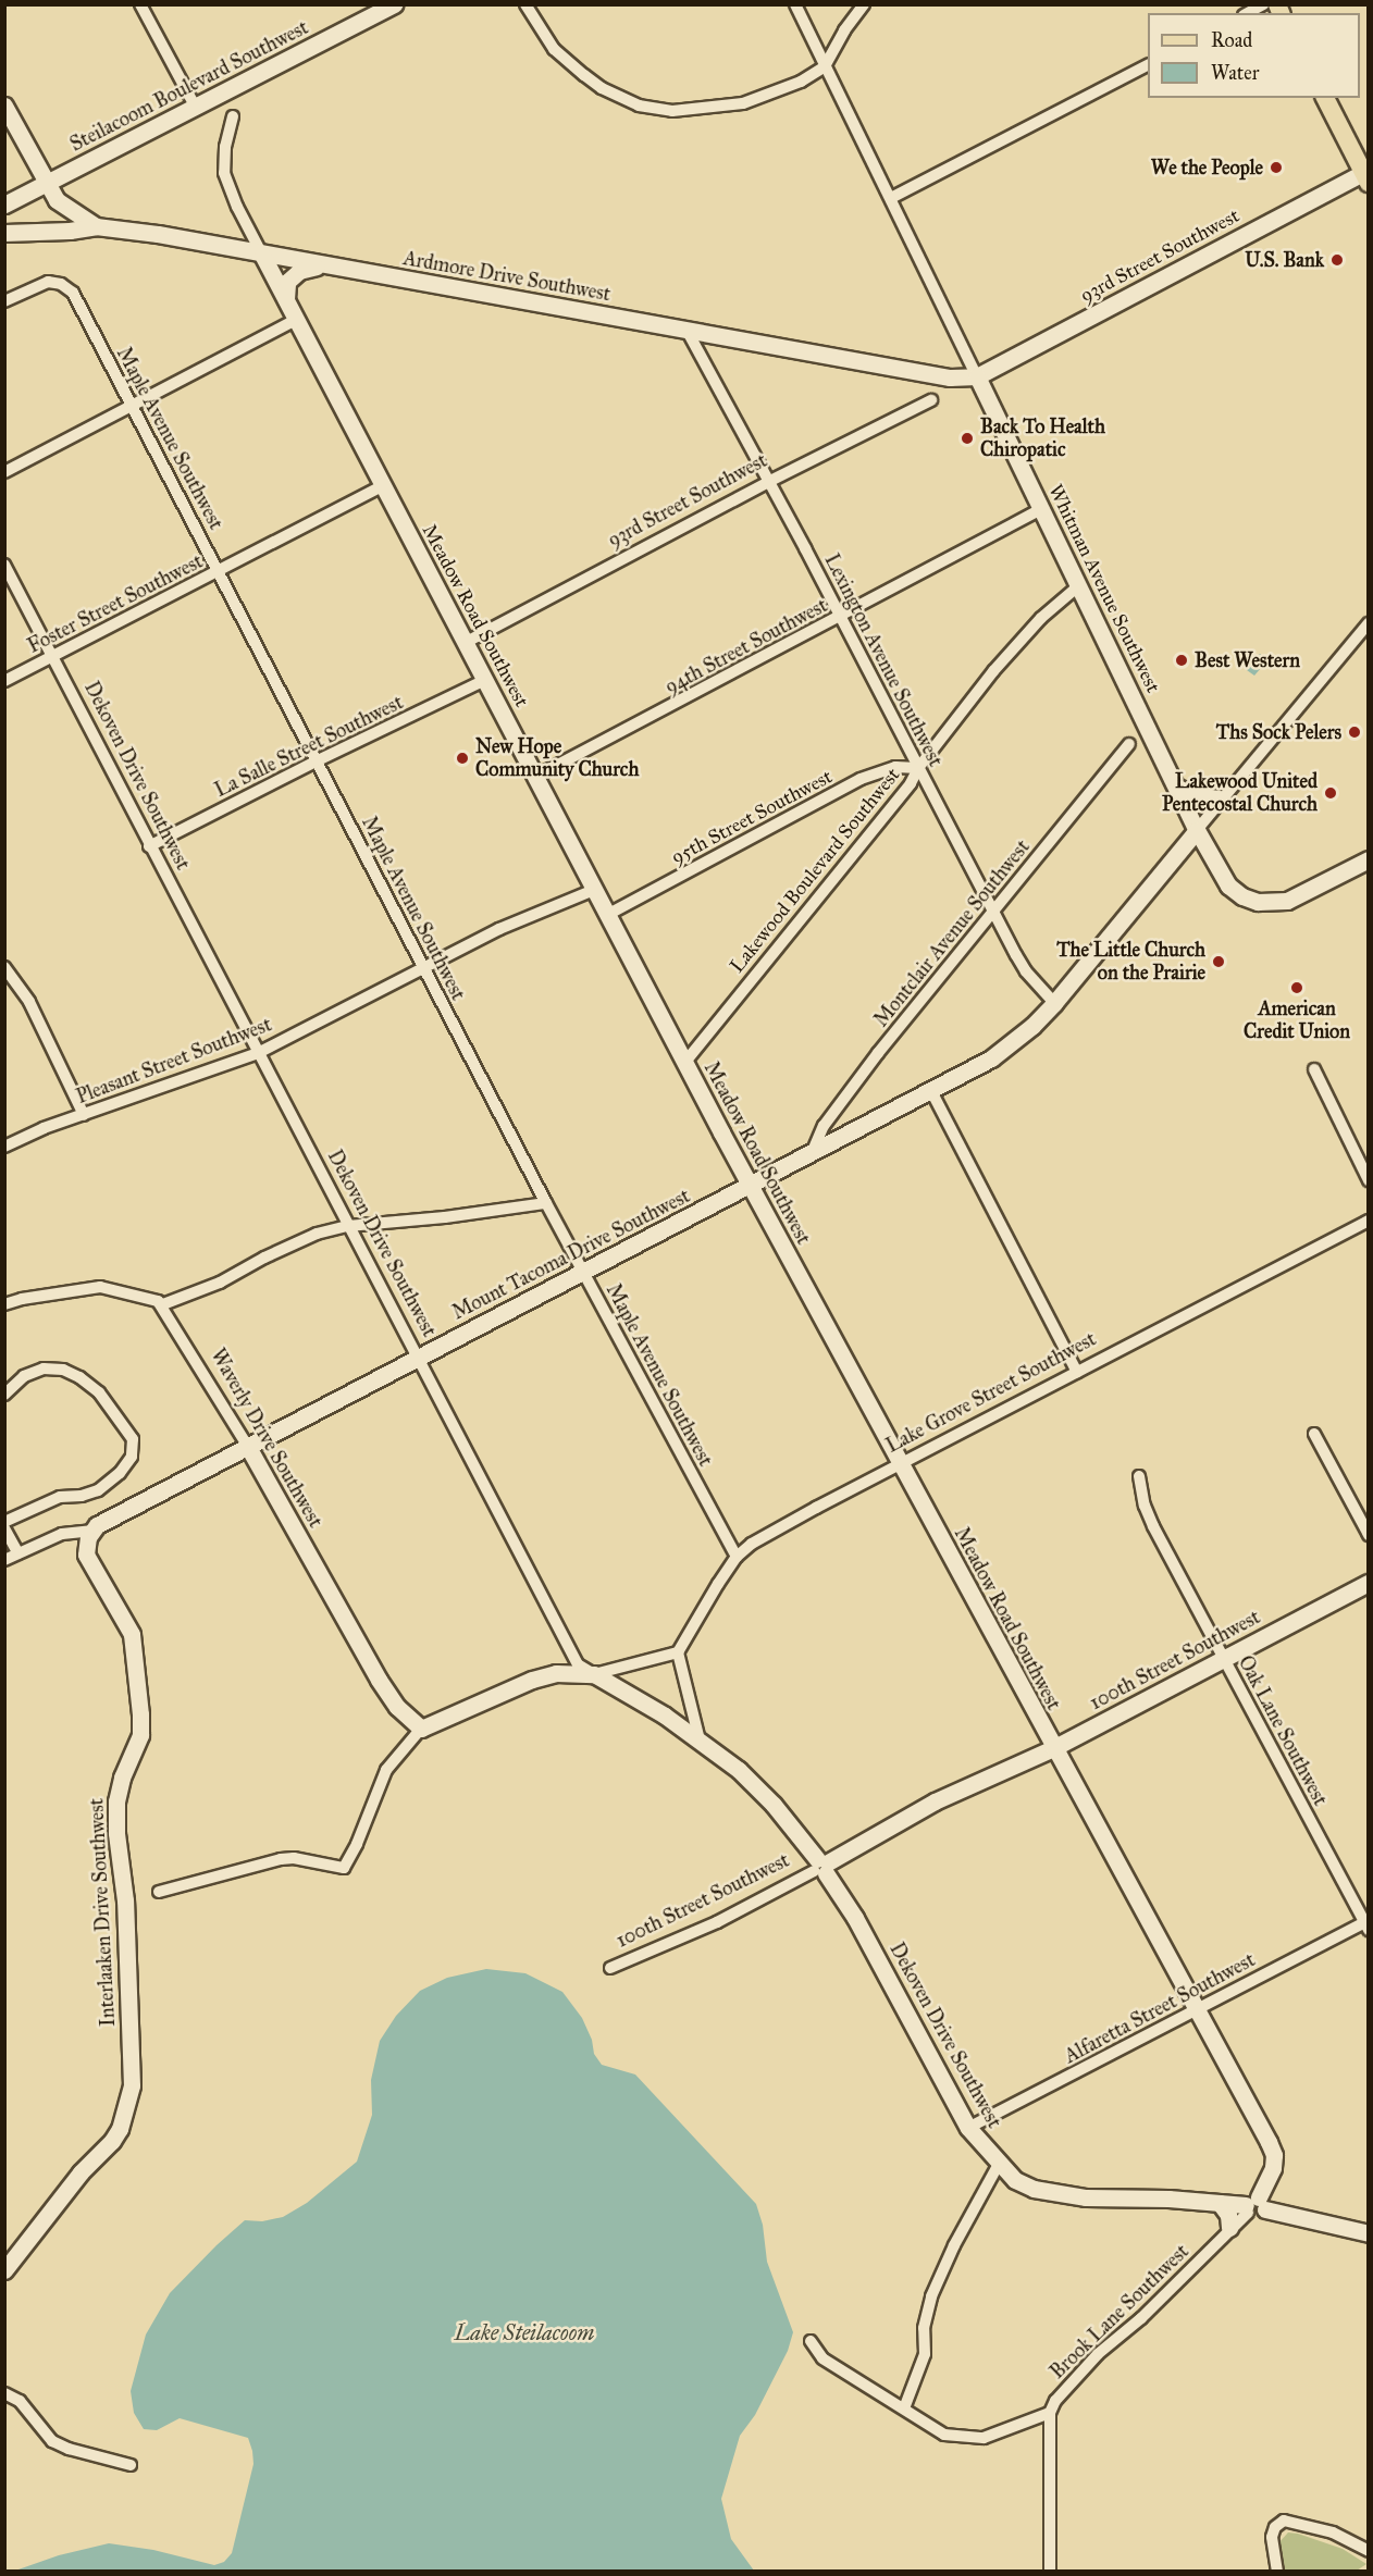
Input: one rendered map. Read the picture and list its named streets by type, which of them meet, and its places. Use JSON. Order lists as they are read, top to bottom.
{
  "streets": {
    "street": [
      "Steilacoom Boulevard Southwest",
      "93rd Street Southwest",
      "Ardmore Drive Southwest",
      "Maple Avenue Southwest",
      "Whitman Avenue Southwest",
      "Foster Street Southwest",
      "Meadow Road Southwest",
      "94th Street Southwest",
      "Lexington Avenue Southwest",
      "La Salle Street Southwest",
      "Dekoven Drive Southwest",
      "95th Street Southwest",
      "Lakewood Boulevard Southwest",
      "Montclair Avenue Southwest",
      "Pleasant Street Southwest",
      "Mount Tacoma Drive Southwest",
      "Lake Grove Street Southwest",
      "Waverly Drive Southwest",
      "100th Street Southwest",
      "Oak Lane Southwest",
      "Interlaaken Drive Southwest",
      "Alfaretta Street Southwest",
      "Brook Lane Southwest"
    ]
  },
  "crossings": [
    ["Steilacoom Boulevard Southwest", "Ardmore Drive Southwest"],
    ["93rd Street Southwest", "Ardmore Drive Southwest"],
    ["93rd Street Southwest", "Whitman Avenue Southwest"],
    ["93rd Street Southwest", "Meadow Road Southwest"],
    ["93rd Street Southwest", "Lexington Avenue Southwest"],
    ["Ardmore Drive Southwest", "Whitman Avenue Southwest"],
    ["Ardmore Drive Southwest", "Meadow Road Southwest"],
    ["Ardmore Drive Southwest", "Lexington Avenue Southwest"],
    ["Maple Avenue Southwest", "Foster Street Southwest"],
    ["Maple Avenue Southwest", "La Salle Street Southwest"],
    ["Maple Avenue Southwest", "Pleasant Street Southwest"],
    ["Maple Avenue Southwest", "Mount Tacoma Drive Southwest"],
    ["Maple Avenue Southwest", "Lake Grove Street Southwest"],
    ["Whitman Avenue Southwest", "94th Street Southwest"],
    ["Whitman Avenue Southwest", "Lakewood Boulevard Southwest"],
    ["Whitman Avenue Southwest", "Mount Tacoma Drive Southwest"],
    ["Foster Street Southwest", "Meadow Road Southwest"],
    ["Foster Street Southwest", "Dekoven Drive Southwest"],
    ["Meadow Road Southwest", "94th Street Southwest"],
    ["Meadow Road Southwest", "La Salle Street Southwest"],
    ["Meadow Road Southwest", "Dekoven Drive Southwest"],
    ["Meadow Road Southwest", "95th Street Southwest"],
    ["Meadow Road Southwest", "Lakewood Boulevard Southwest"],
    ["Meadow Road Southwest", "Mount Tacoma Drive Southwest"],
    ["Meadow Road Southwest", "Lake Grove Street Southwest"],
    ["Meadow Road Southwest", "100th Street Southwest"],
    ["Meadow Road Southwest", "Alfaretta Street Southwest"],
    ["Meadow Road Southwest", "Brook Lane Southwest"],
    ["94th Street Southwest", "Lexington Avenue Southwest"],
    ["Lexington Avenue Southwest", "95th Street Southwest"],
    ["Lexington Avenue Southwest", "Lakewood Boulevard Southwest"],
    ["Lexington Avenue Southwest", "Montclair Avenue Southwest"],
    ["Lexington Avenue Southwest", "Mount Tacoma Drive Southwest"],
    ["La Salle Street Southwest", "Dekoven Drive Southwest"],
    ["Dekoven Drive Southwest", "Pleasant Street Southwest"],
    ["Dekoven Drive Southwest", "Mount Tacoma Drive Southwest"],
    ["Dekoven Drive Southwest", "100th Street Southwest"],
    ["Dekoven Drive Southwest", "Alfaretta Street Southwest"],
    ["Dekoven Drive Southwest", "Brook Lane Southwest"],
    ["95th Street Southwest", "Lakewood Boulevard Southwest"],
    ["Montclair Avenue Southwest", "Mount Tacoma Drive Southwest"],
    ["Mount Tacoma Drive Southwest", "Waverly Drive Southwest"],
    ["Mount Tacoma Drive Southwest", "Interlaaken Drive Southwest"],
    ["100th Street Southwest", "Oak Lane Southwest"],
    ["Oak Lane Southwest", "Alfaretta Street Southwest"]
  ],
  "water": ["Lake Steilacoom"],
  "places": [
    "We the People",
    "U.S. Bank",
    "Back To Health Chiropatic",
    "Best Western",
    "Ths Sock Pelers",
    "New Hope Community Church",
    "Lakewood United Pentecostal Church",
    "The Little Church on the Prairie",
    "American Credit Union"
  ],
  "legend": ["Road", "Water"]
}
